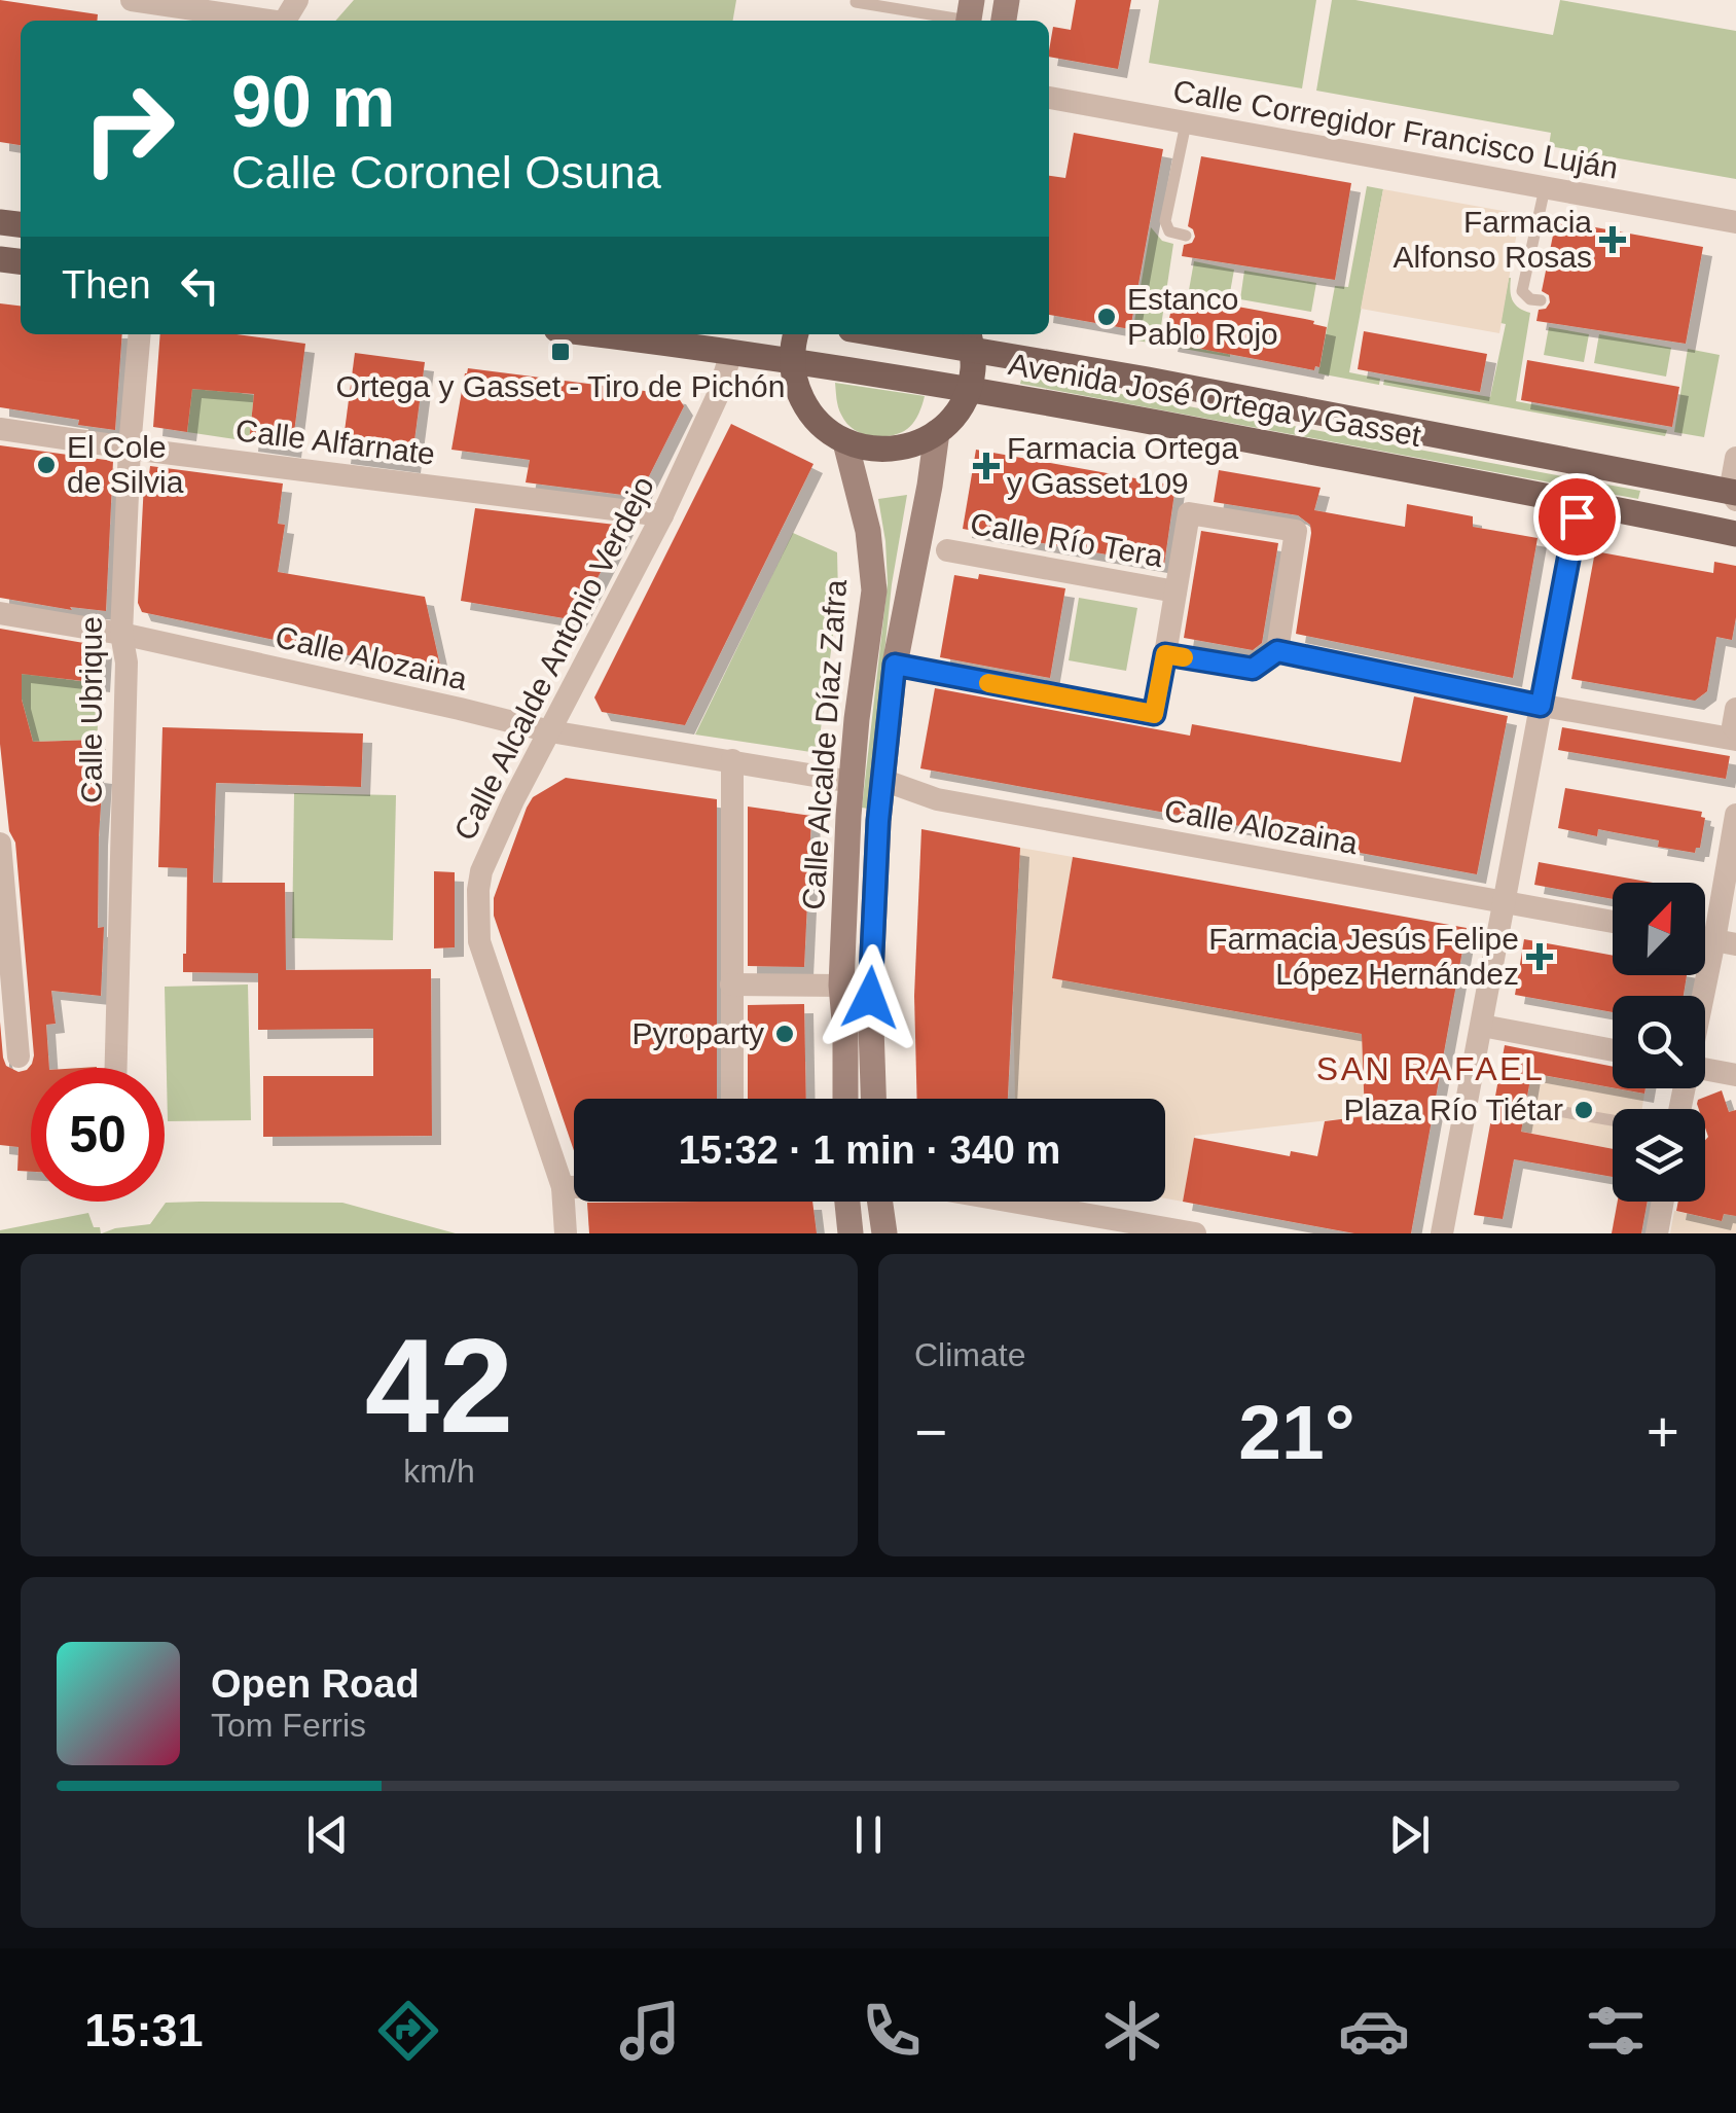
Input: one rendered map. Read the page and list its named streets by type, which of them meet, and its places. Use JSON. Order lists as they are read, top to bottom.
{
  "streets": {
    "main road": ["Avenida José Ortega y Gasset", "Calle Alcalde Díaz Zafra"],
    "street": [
      "Calle Corregidor Francisco Luján",
      "Calle Alfarnate",
      "Calle Río Tera",
      "Calle Alozaina",
      "Calle Alcalde Antonio Verdejo",
      "Calle Ubrique"
    ]
  },
  "crossings": [
    ["Avenida José Ortega y Gasset", "Calle Alcalde Antonio Verdejo"],
    ["Calle Alfarnate", "Calle Alcalde Antonio Verdejo"],
    ["Calle Alfarnate", "Calle Ubrique"],
    ["Calle Río Tera", "Calle Alcalde Díaz Zafra"],
    ["Calle Alozaina", "Calle Alcalde Antonio Verdejo"],
    ["Calle Alozaina", "Calle Ubrique"],
    ["Calle Alozaina", "Calle Alcalde Díaz Zafra"]
  ],
  "districts": ["SAN RAFAEL"],
  "places": {
    "health": ["Farmacia Alfonso Rosas", "Farmacia Ortega y Gasset 109", "Farmacia Jesús Felipe López Hernández"],
    "other": [
      "Estanco Pablo Rojo",
      "El Cole de Silvia",
      "Pyroparty",
      "Plaza Río Tiétar"
    ],
    "transit": ["Ortega y Gasset - Tiro de Pichón"]
  },
  "north": "top right",
  "page": {
    "turn": ["90 m", "Calle Coronel Osuna"],
    "then": "Then",
    "limit": "50",
    "trip": "15:32 · 1 min · 340 m",
    "tile": [
      ["42", "km/h"],
      "Climate"
    ],
    "heat": ["−", "21°", "+"],
    "song": ["Open Road", "Tom Ferris"],
    "tabs": "15:31"
  }
}
